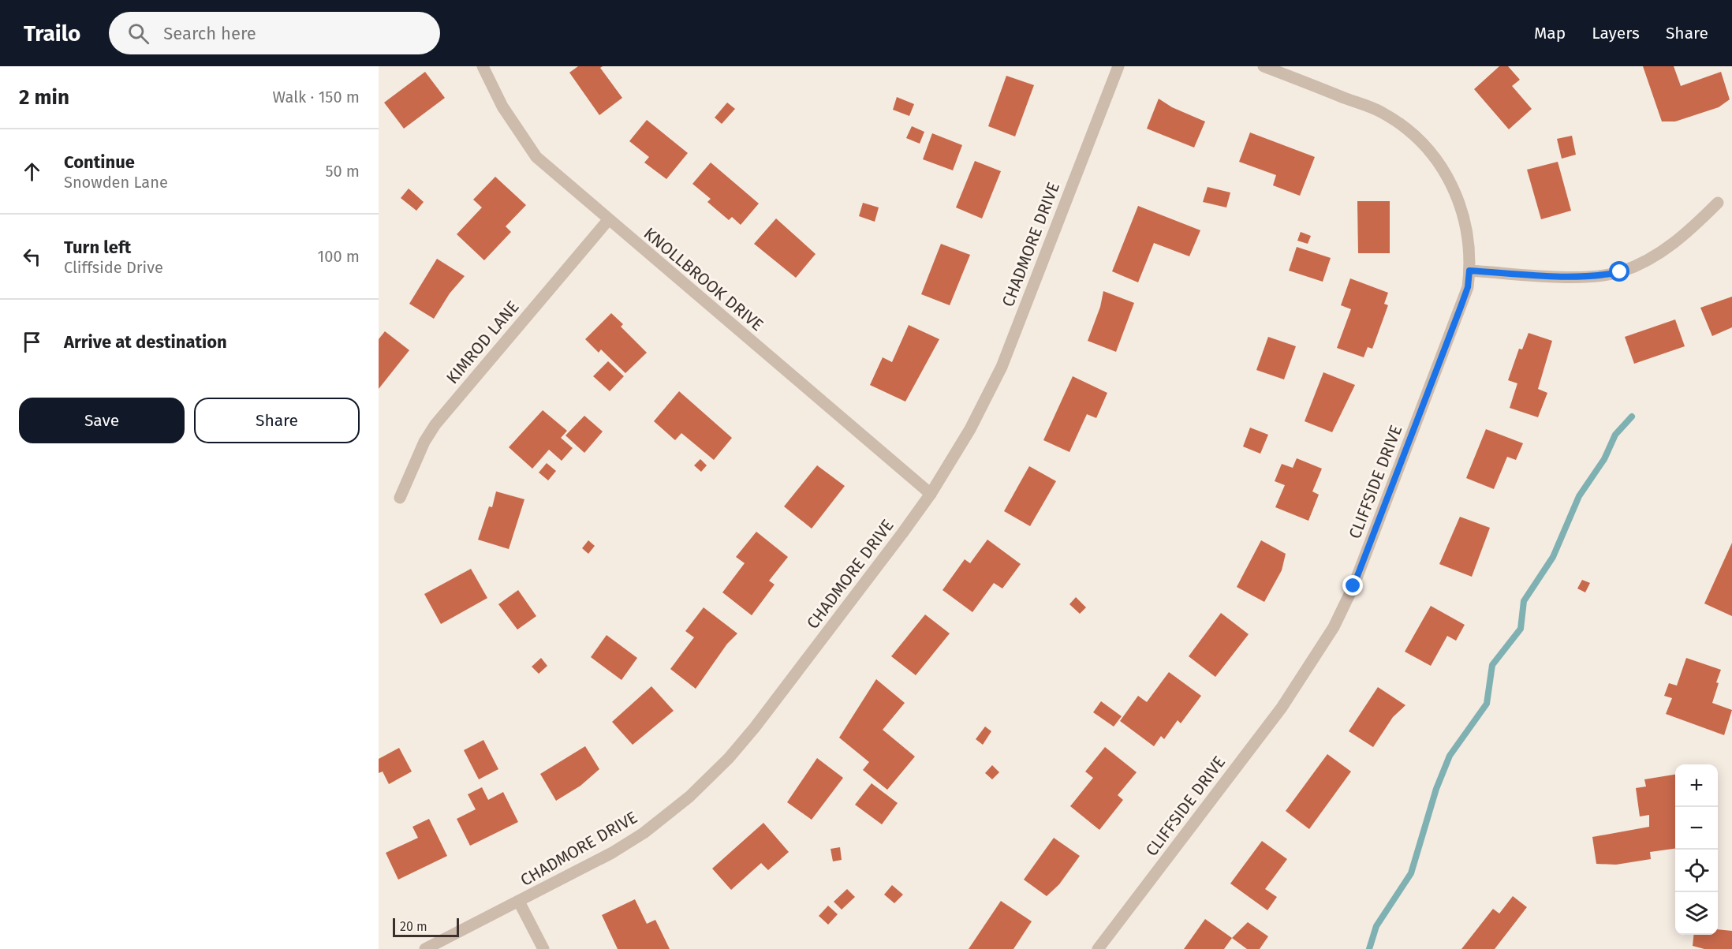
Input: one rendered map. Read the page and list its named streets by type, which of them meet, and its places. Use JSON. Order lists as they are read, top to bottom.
{
  "streets": {
    "street": [
      "CHADMORE DRIVE",
      "KNOLLBROOK DRIVE",
      "KIMROD LANE",
      "CLIFFSIDE DRIVE"
    ]
  },
  "crossings": [
    ["CHADMORE DRIVE", "KNOLLBROOK DRIVE"],
    ["KNOLLBROOK DRIVE", "KIMROD LANE"]
  ],
  "scale_bar": "20 m",
  "page": {
    "header": "Trailo",
    "search": "Search here",
    "nav": ["Map", "Layers", "Share"],
    "heading": ["2 min", "Walk · 150 m"],
    "list": [
      ["Continue", "Snowden Lane", "50 m"],
      ["Turn left", "Cliffside Drive", "100 m"],
      "Arrive at destination"
    ],
    "buttons": ["Save", "Share"],
    "map_buttons": ["+", "−"],
    "scale": "20 m"
  }
}
